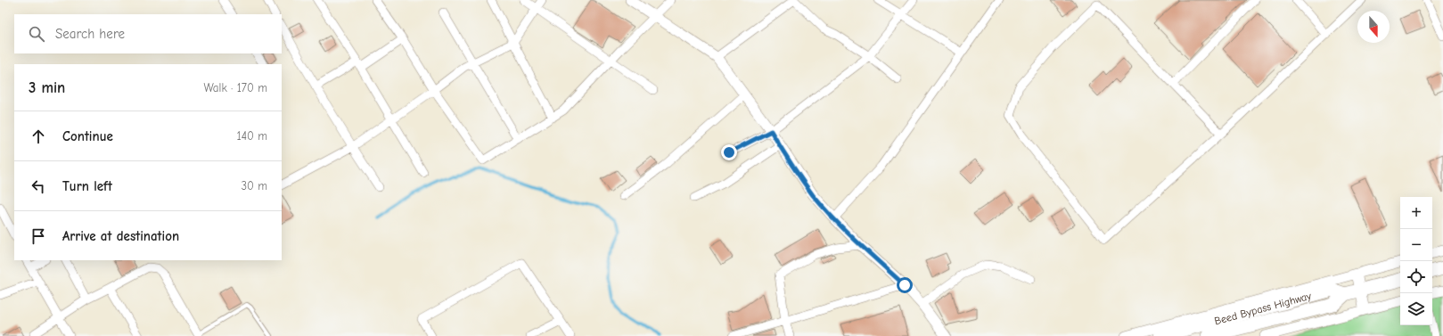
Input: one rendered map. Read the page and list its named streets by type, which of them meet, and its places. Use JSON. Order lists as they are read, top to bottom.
{
  "streets": {
    "highway": ["Beed Bypass Highway"]
  },
  "north": "bottom",
  "page": {
    "search": "Search here",
    "heading": ["3 min", "Walk · 170 m"],
    "list": [
      ["Continue", "140 m"],
      ["Turn left", "30 m"],
      "Arrive at destination"
    ],
    "map_buttons": ["+", "−"]
  }
}
